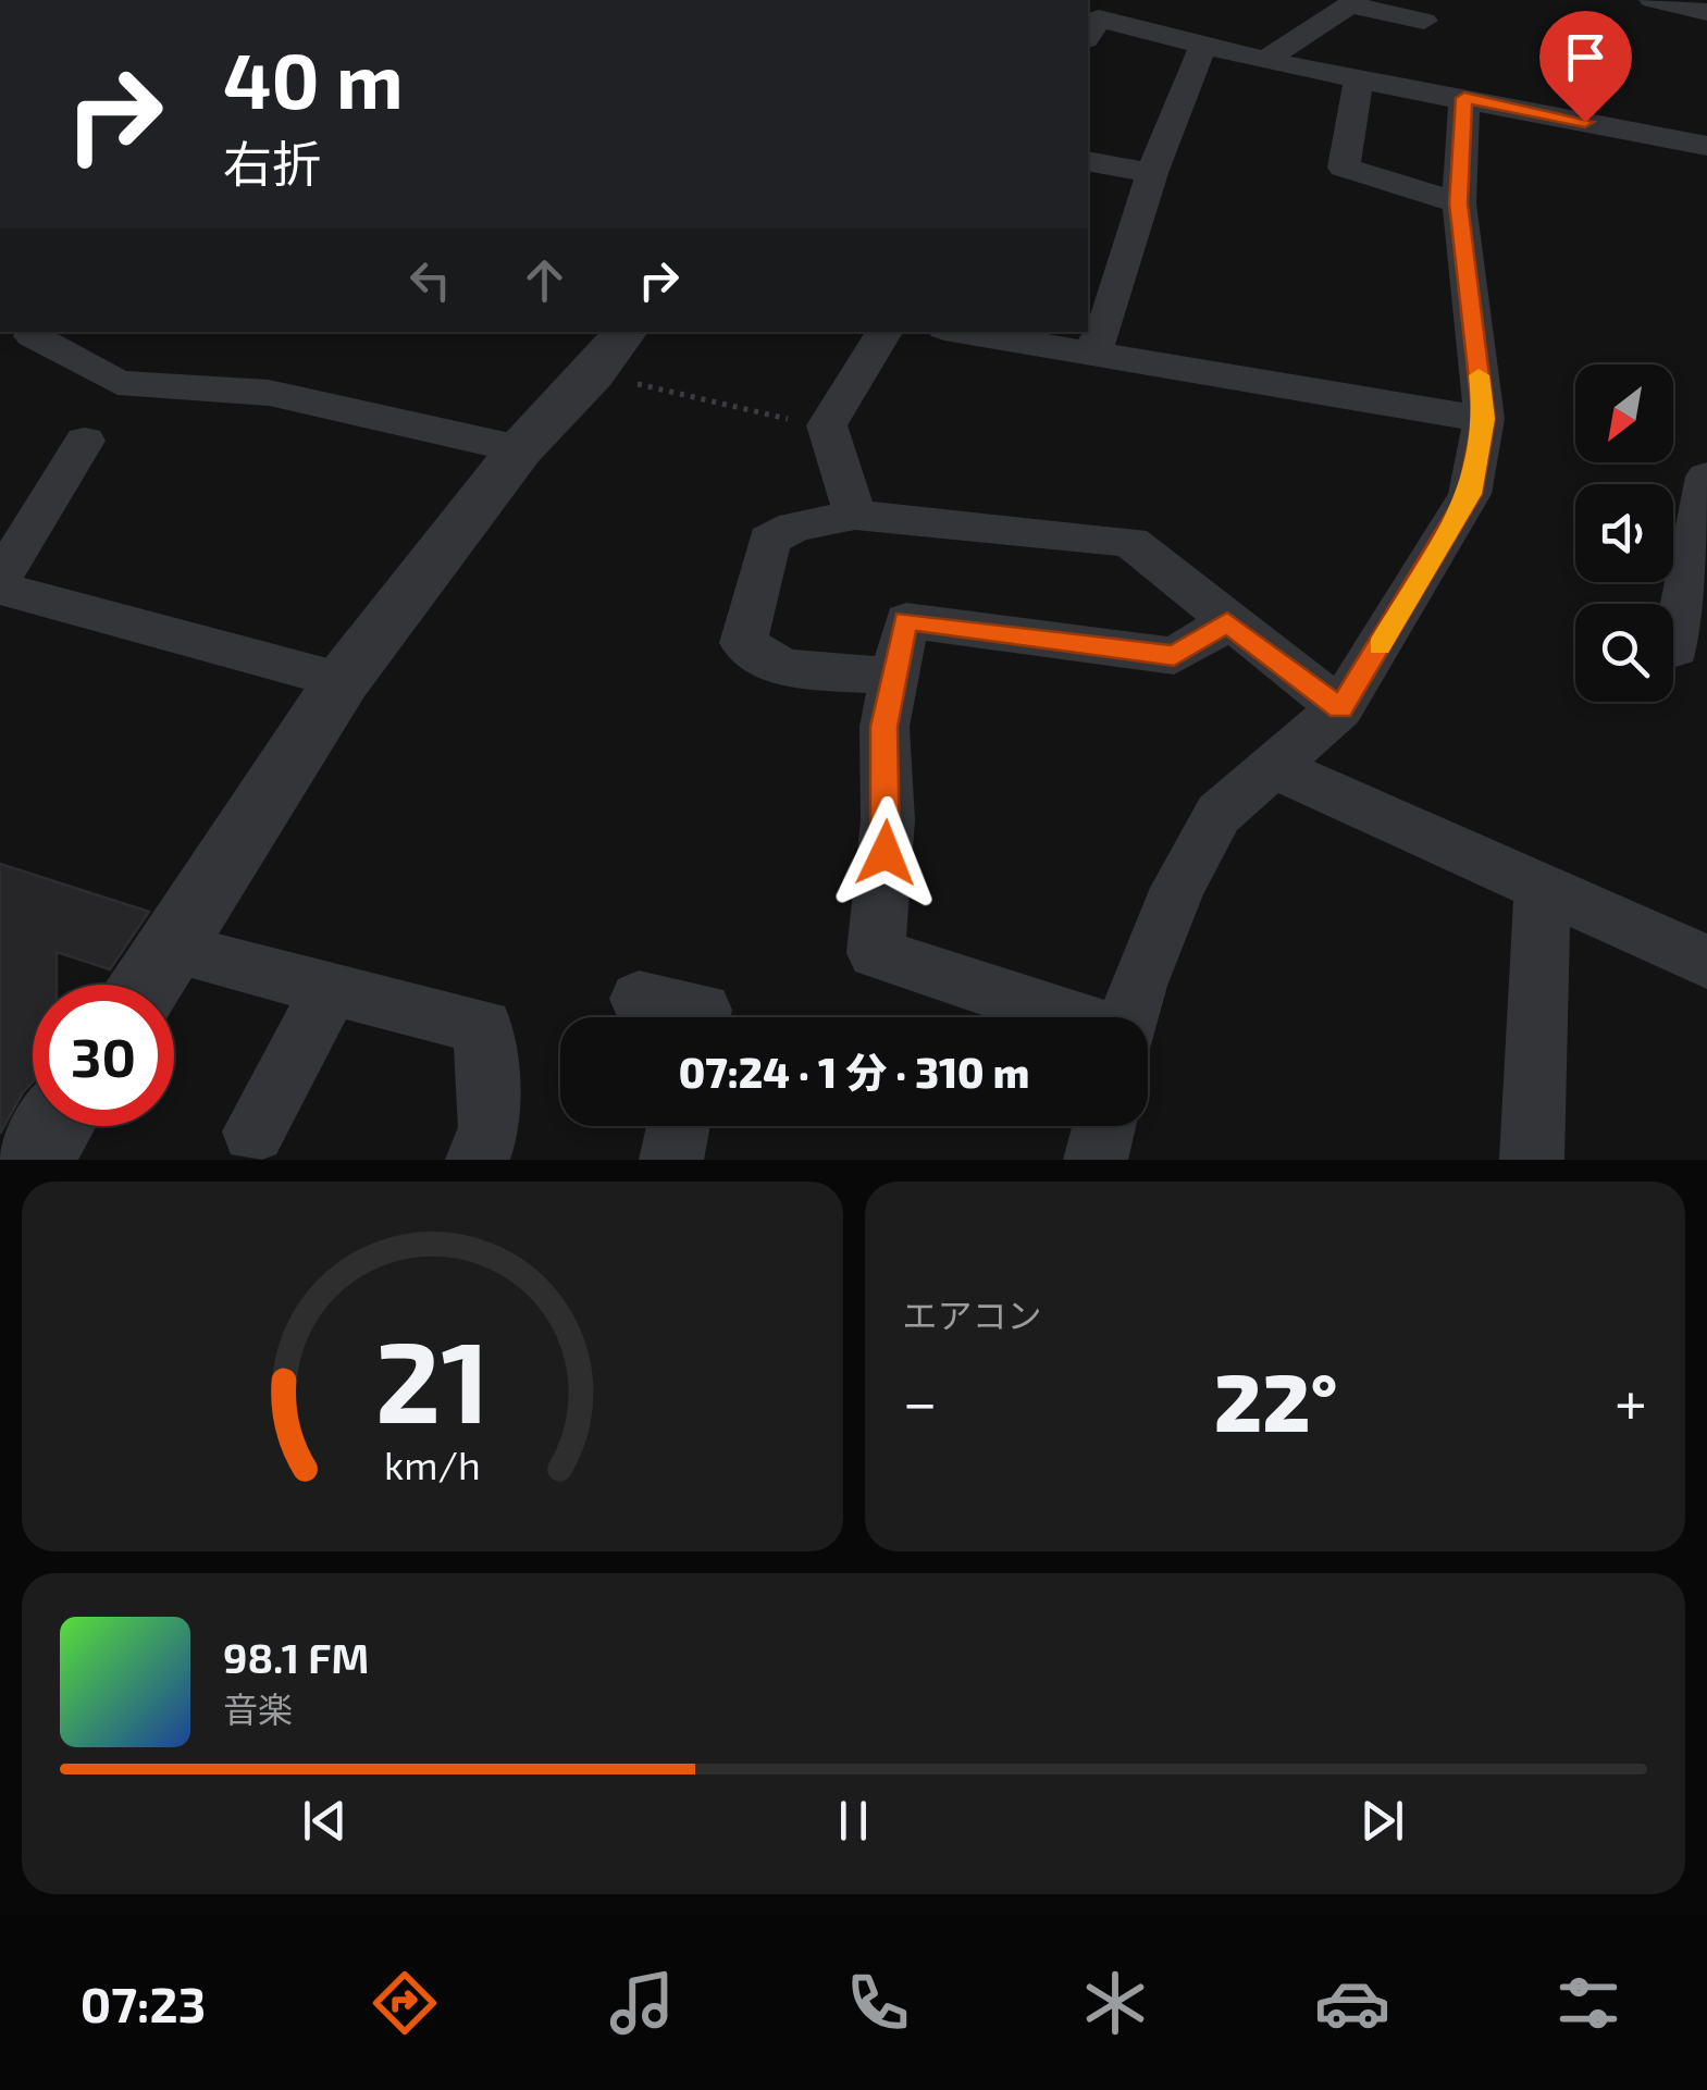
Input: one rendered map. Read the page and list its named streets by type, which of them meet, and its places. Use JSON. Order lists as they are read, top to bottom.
{
  "north": "bottom left",
  "page": {
    "turn": ["40 m", "右折"],
    "limit": "30",
    "trip": "07:24 · 1 分 · 310 m",
    "tile": "エアコン",
    "heat": ["−", "22°", "+"],
    "song": ["98.1 FM", "音楽"],
    "tabs": "07:23",
    "gauge": ["21", "km/h"]
  }
}
